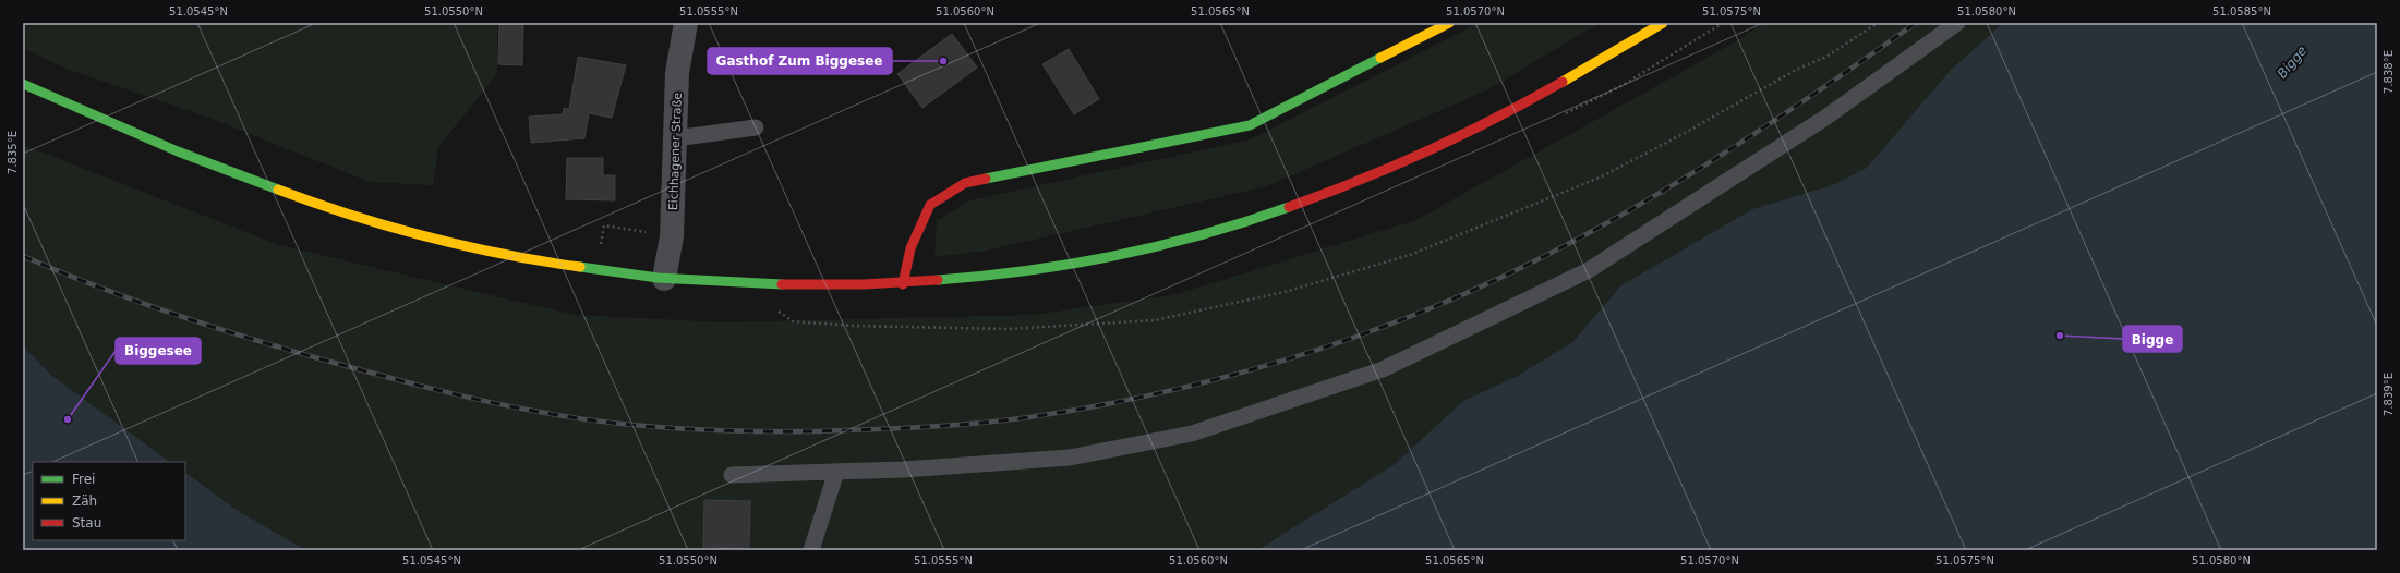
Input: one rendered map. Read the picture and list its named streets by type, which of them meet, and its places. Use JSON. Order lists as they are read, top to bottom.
{
  "streets": {
    "street": ["Eichhagener Straße"]
  },
  "water": ["Bigge"],
  "places": ["Gasthof Zum Biggesee", "Bigge", "Biggesee"],
  "legend": ["Frei", "Zäh", "Stau"],
  "coordinates": [
    "51.0545°N",
    "51.0550°N",
    "51.0555°N",
    "51.0560°N",
    "51.0565°N",
    "51.0570°N",
    "51.0575°N",
    "51.0580°N",
    "51.0585°N",
    "7.838°E",
    "7.835°E",
    "7.839°E"
  ]
}
